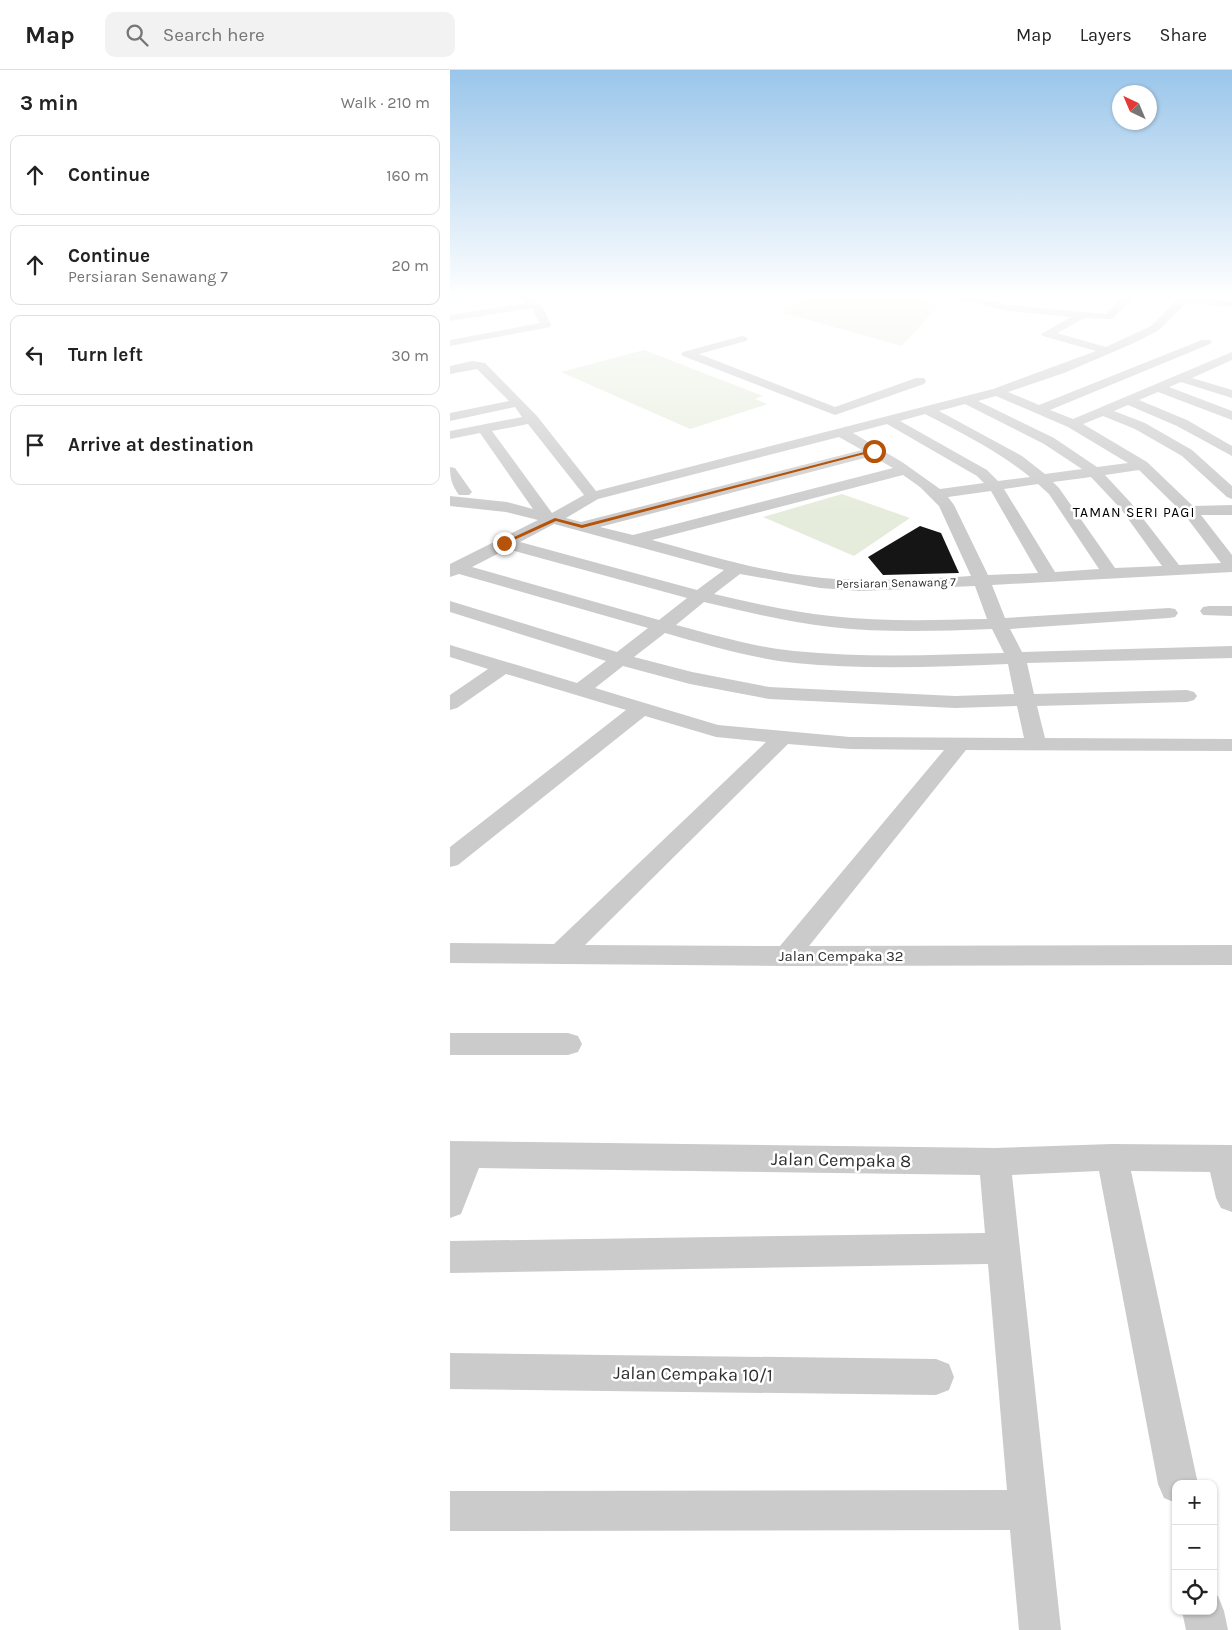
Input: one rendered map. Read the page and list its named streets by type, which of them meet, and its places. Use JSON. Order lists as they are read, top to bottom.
{
  "streets": {
    "street": [
      "Persiaran Senawang 7",
      "Jalan Cempaka 32",
      "Jalan Cempaka 8",
      "Jalan Cempaka 10/1"
    ]
  },
  "districts": ["TAMAN SERI PAGI"],
  "north": "top left",
  "page": {
    "header": "Map",
    "search": "Search here",
    "nav": ["Map", "Layers", "Share"],
    "heading": ["3 min", "Walk · 210 m"],
    "list": [
      ["Continue", "160 m"],
      ["Continue", "Persiaran Senawang 7", "20 m"],
      ["Turn left", "30 m"],
      "Arrive at destination"
    ],
    "map_buttons": ["+", "−"]
  }
}
